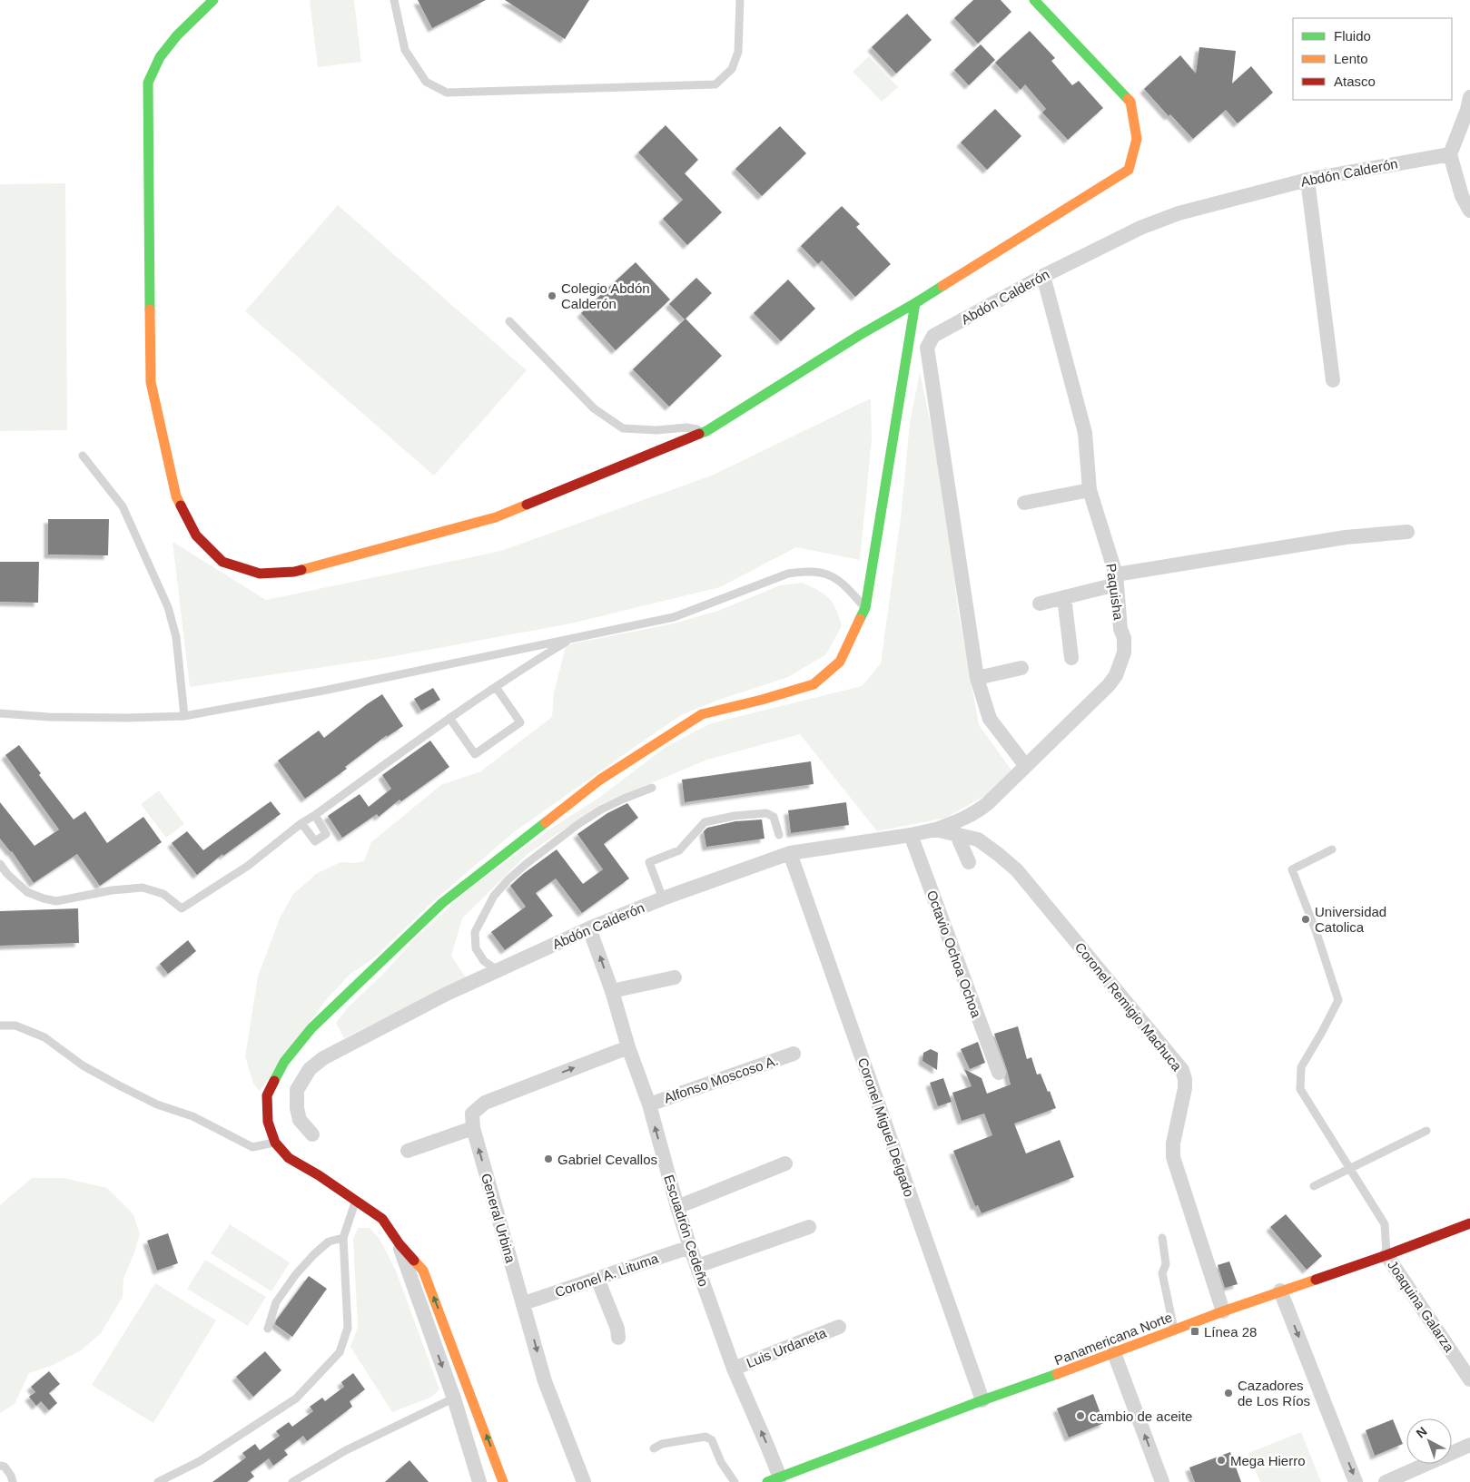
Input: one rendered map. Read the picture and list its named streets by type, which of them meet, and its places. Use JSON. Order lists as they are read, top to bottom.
{
  "streets": {
    "street": [
      "Abdón Calderón",
      "Paquisha",
      "Octavio Ochoa Ochoa",
      "Coronel Remigio Machuca",
      "Alfonso Moscoso A.",
      "Coronel Miguel Delgado",
      "General Urbina",
      "Escuadrón Cedeño",
      "Coronel A. Lituma",
      "Joaquina Galarza",
      "Panamericana Norte",
      "Luis Urdaneta"
    ]
  },
  "crossings": [
    ["Abdón Calderón", "Paquisha"],
    ["Abdón Calderón", "Octavio Ochoa Ochoa"],
    ["Abdón Calderón", "Coronel Remigio Machuca"],
    ["Abdón Calderón", "Coronel Miguel Delgado"],
    ["Abdón Calderón", "Escuadrón Cedeño"],
    ["Coronel Remigio Machuca", "Panamericana Norte"],
    ["Alfonso Moscoso A.", "Escuadrón Cedeño"],
    ["Coronel Miguel Delgado", "Panamericana Norte"],
    ["General Urbina", "Coronel A. Lituma"],
    ["Escuadrón Cedeño", "Coronel A. Lituma"],
    ["Escuadrón Cedeño", "Panamericana Norte"],
    ["Escuadrón Cedeño", "Luis Urdaneta"],
    ["Joaquina Galarza", "Panamericana Norte"]
  ],
  "one_way": ["Escuadrón Cedeño"],
  "places": {
    "other": [
      "Colegio Abdón Calderón",
      "Universidad Catolica",
      "Gabriel Cevallos",
      "Cazadores de Los Ríos",
      "cambio de aceite",
      "Mega Hierro"
    ],
    "transit": ["Línea 28"]
  },
  "legend": ["Fluido", "Lento", "Atasco"],
  "north": "top left"
}
